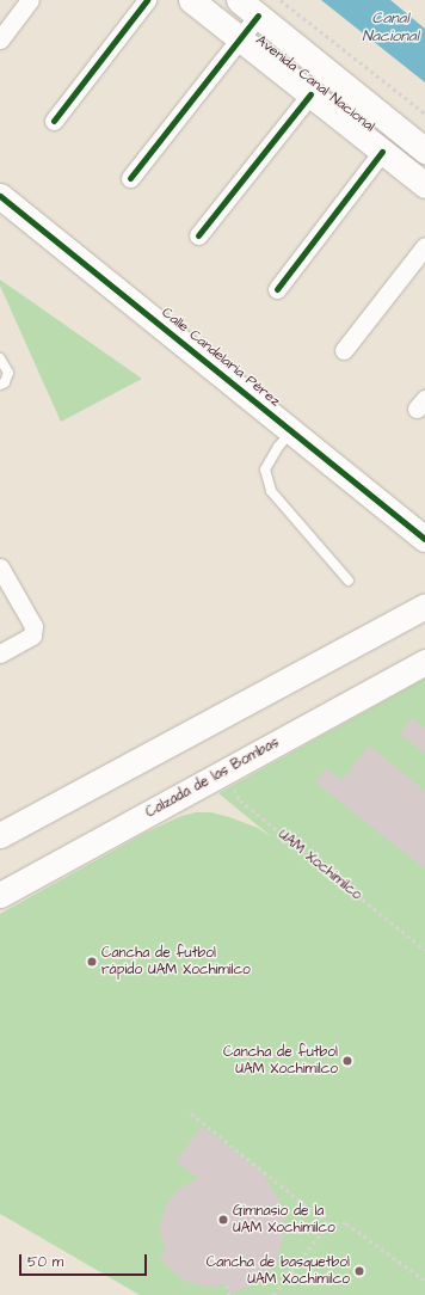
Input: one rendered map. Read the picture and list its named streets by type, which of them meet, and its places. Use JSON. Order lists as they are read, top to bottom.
{
  "streets": {
    "main road": ["Avenida Canal Nacional", "Calle Candelaria Pérez", "Calzada de las Bombas"],
    "path": ["UAM Xochimilco"]
  },
  "crossings": [
    ["Calzada de las Bombas", "UAM Xochimilco"]
  ],
  "water": ["Canal Nacional"],
  "places": [
    "Cancha de futbol rápido UAM Xochimilco",
    "Cancha de futbol UAM Xochimilco",
    "Gimnasio de la UAM Xochimilco",
    "Cancha de basquetbol UAM Xochimilco"
  ],
  "scale_bar": "50 m"
}
